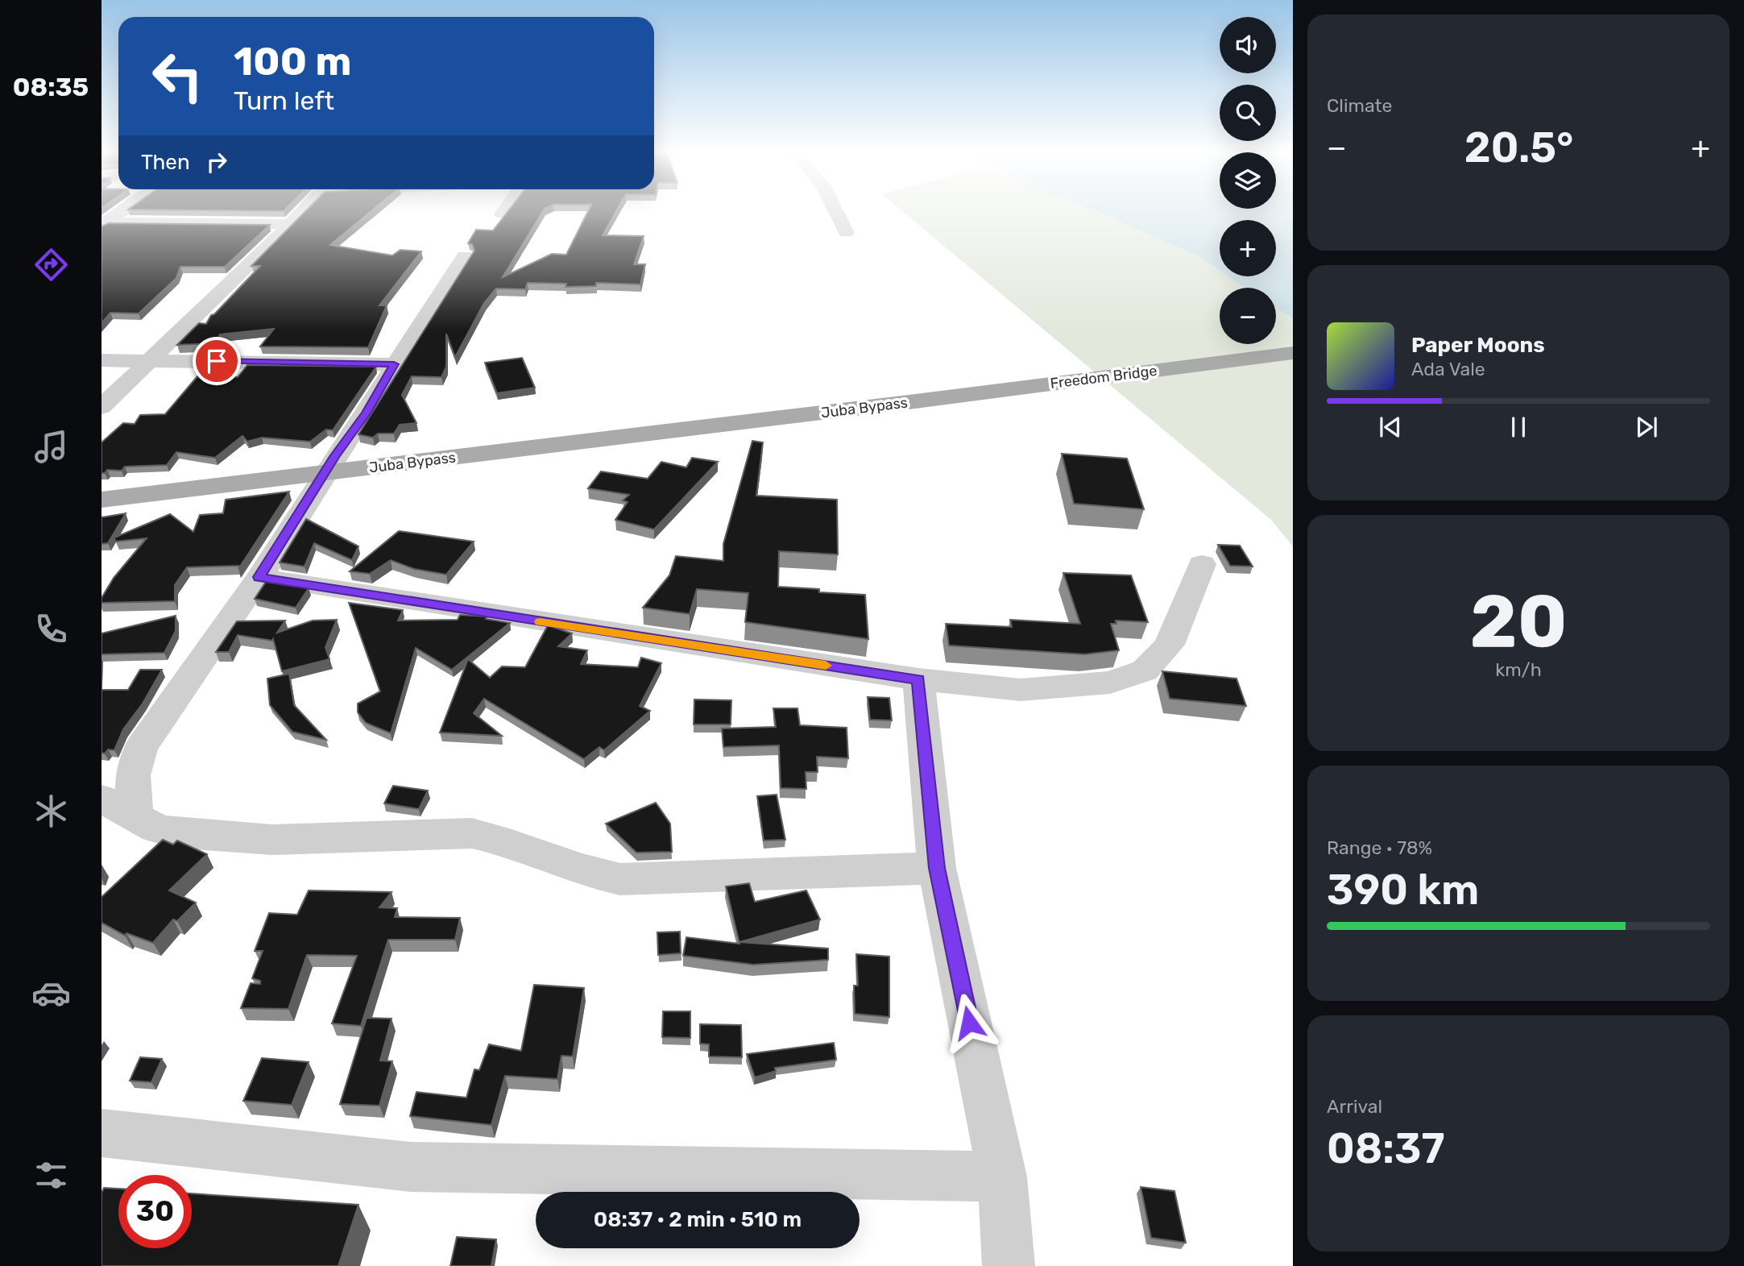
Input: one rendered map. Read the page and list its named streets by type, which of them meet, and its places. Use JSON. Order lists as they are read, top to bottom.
{
  "streets": {
    "main road": ["Freedom Bridge", "Juba Bypass"]
  },
  "crossings": [
    ["Freedom Bridge", "Juba Bypass"]
  ],
  "page": {
    "tabs": "08:35",
    "tile": [
      "Climate",
      ["20", "km/h"],
      ["Range · 78%", "390 km"],
      ["Arrival", "08:37"]
    ],
    "map_buttons": ["+", "−"],
    "turn": ["100 m", "Turn left"],
    "heat": ["−", "20.5°", "+"],
    "then": "Then",
    "song": ["Paper Moons", "Ada Vale"],
    "limit": "30",
    "trip": "08:37 · 2 min · 510 m"
  }
}
